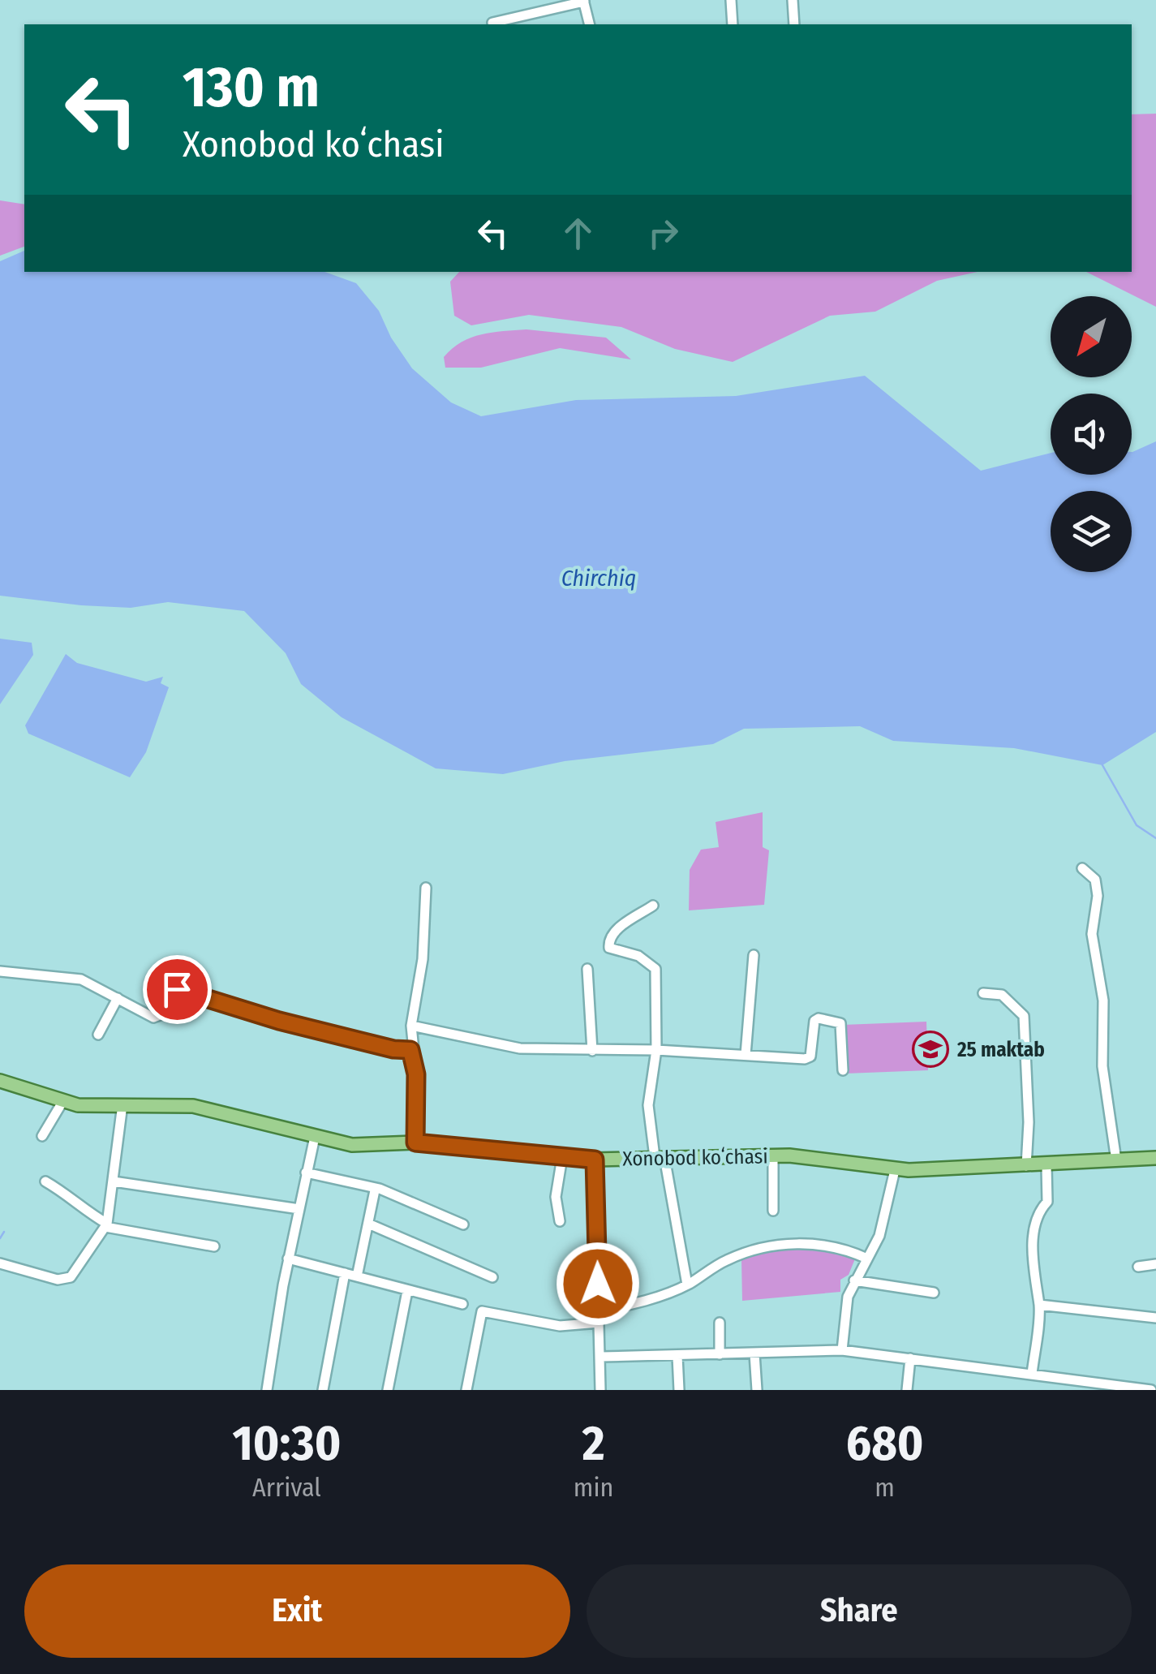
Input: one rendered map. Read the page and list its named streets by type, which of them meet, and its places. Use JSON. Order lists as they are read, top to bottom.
{
  "streets": {
    "main road": ["Xonobod koʻchasi"]
  },
  "water": ["Chirchiq"],
  "places": {
    "school or university": ["25 maktab"]
  },
  "north": "bottom left",
  "page": {
    "turn": ["130 m", "Xonobod koʻchasi"],
    "eta": [
      "10:30",
      "Arrival",
      "2",
      "min",
      "680",
      "m"
    ],
    "buttons": ["Exit", "Share"]
  }
}
